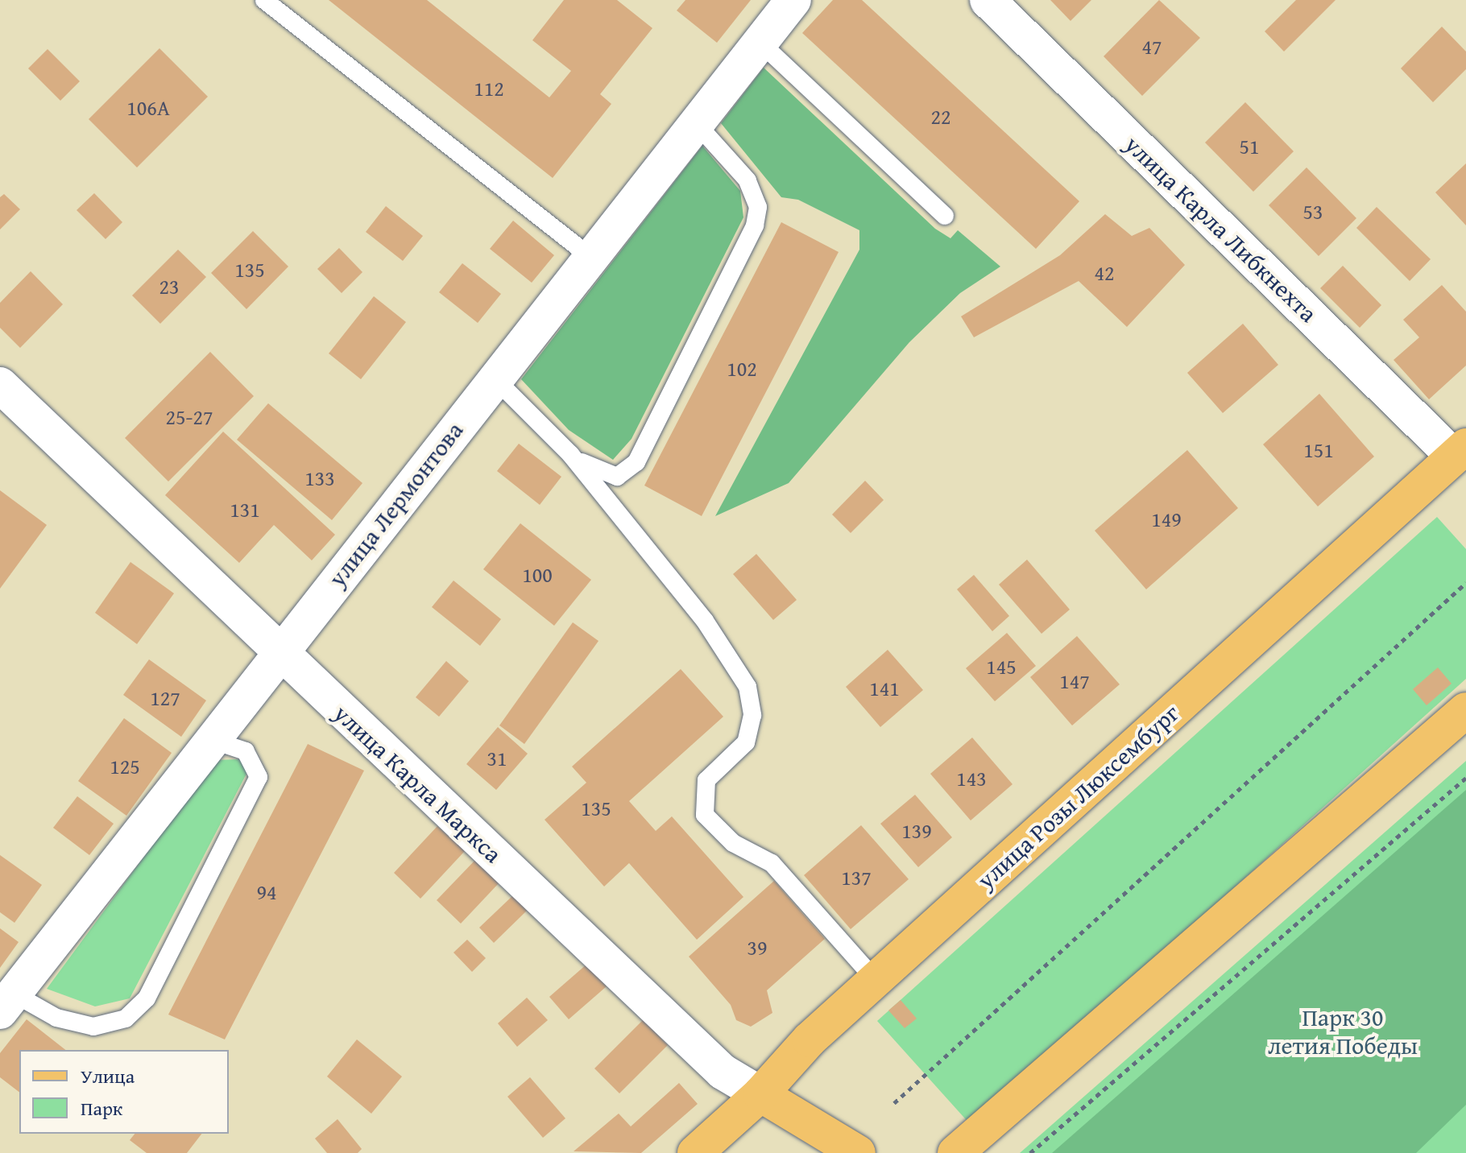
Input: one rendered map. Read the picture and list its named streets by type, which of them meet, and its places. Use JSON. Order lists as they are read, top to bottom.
{
  "streets": {
    "main road": ["улица Карла Маркса", "улица Розы Люксембург"],
    "street": ["улица Карла Либкнехта", "улица Лермонтова"]
  },
  "crossings": [
    ["улица Карла Либкнехта", "улица Розы Люксембург"],
    ["улица Лермонтова", "улица Карла Маркса"],
    ["улица Карла Маркса", "улица Розы Люксембург"]
  ],
  "parks": ["Парк 30 летия Победы"],
  "house_numbers": [
    "47",
    "112",
    "106А",
    "22",
    "51",
    "53",
    "135",
    "42",
    "23",
    "102",
    "25-27",
    "151",
    "133",
    "131",
    "149",
    "100",
    "145",
    "147",
    "141",
    "127",
    "31",
    "125",
    "143",
    "135",
    "139",
    "137",
    "94",
    "39"
  ],
  "legend": ["Улица", "Парк"]
}
